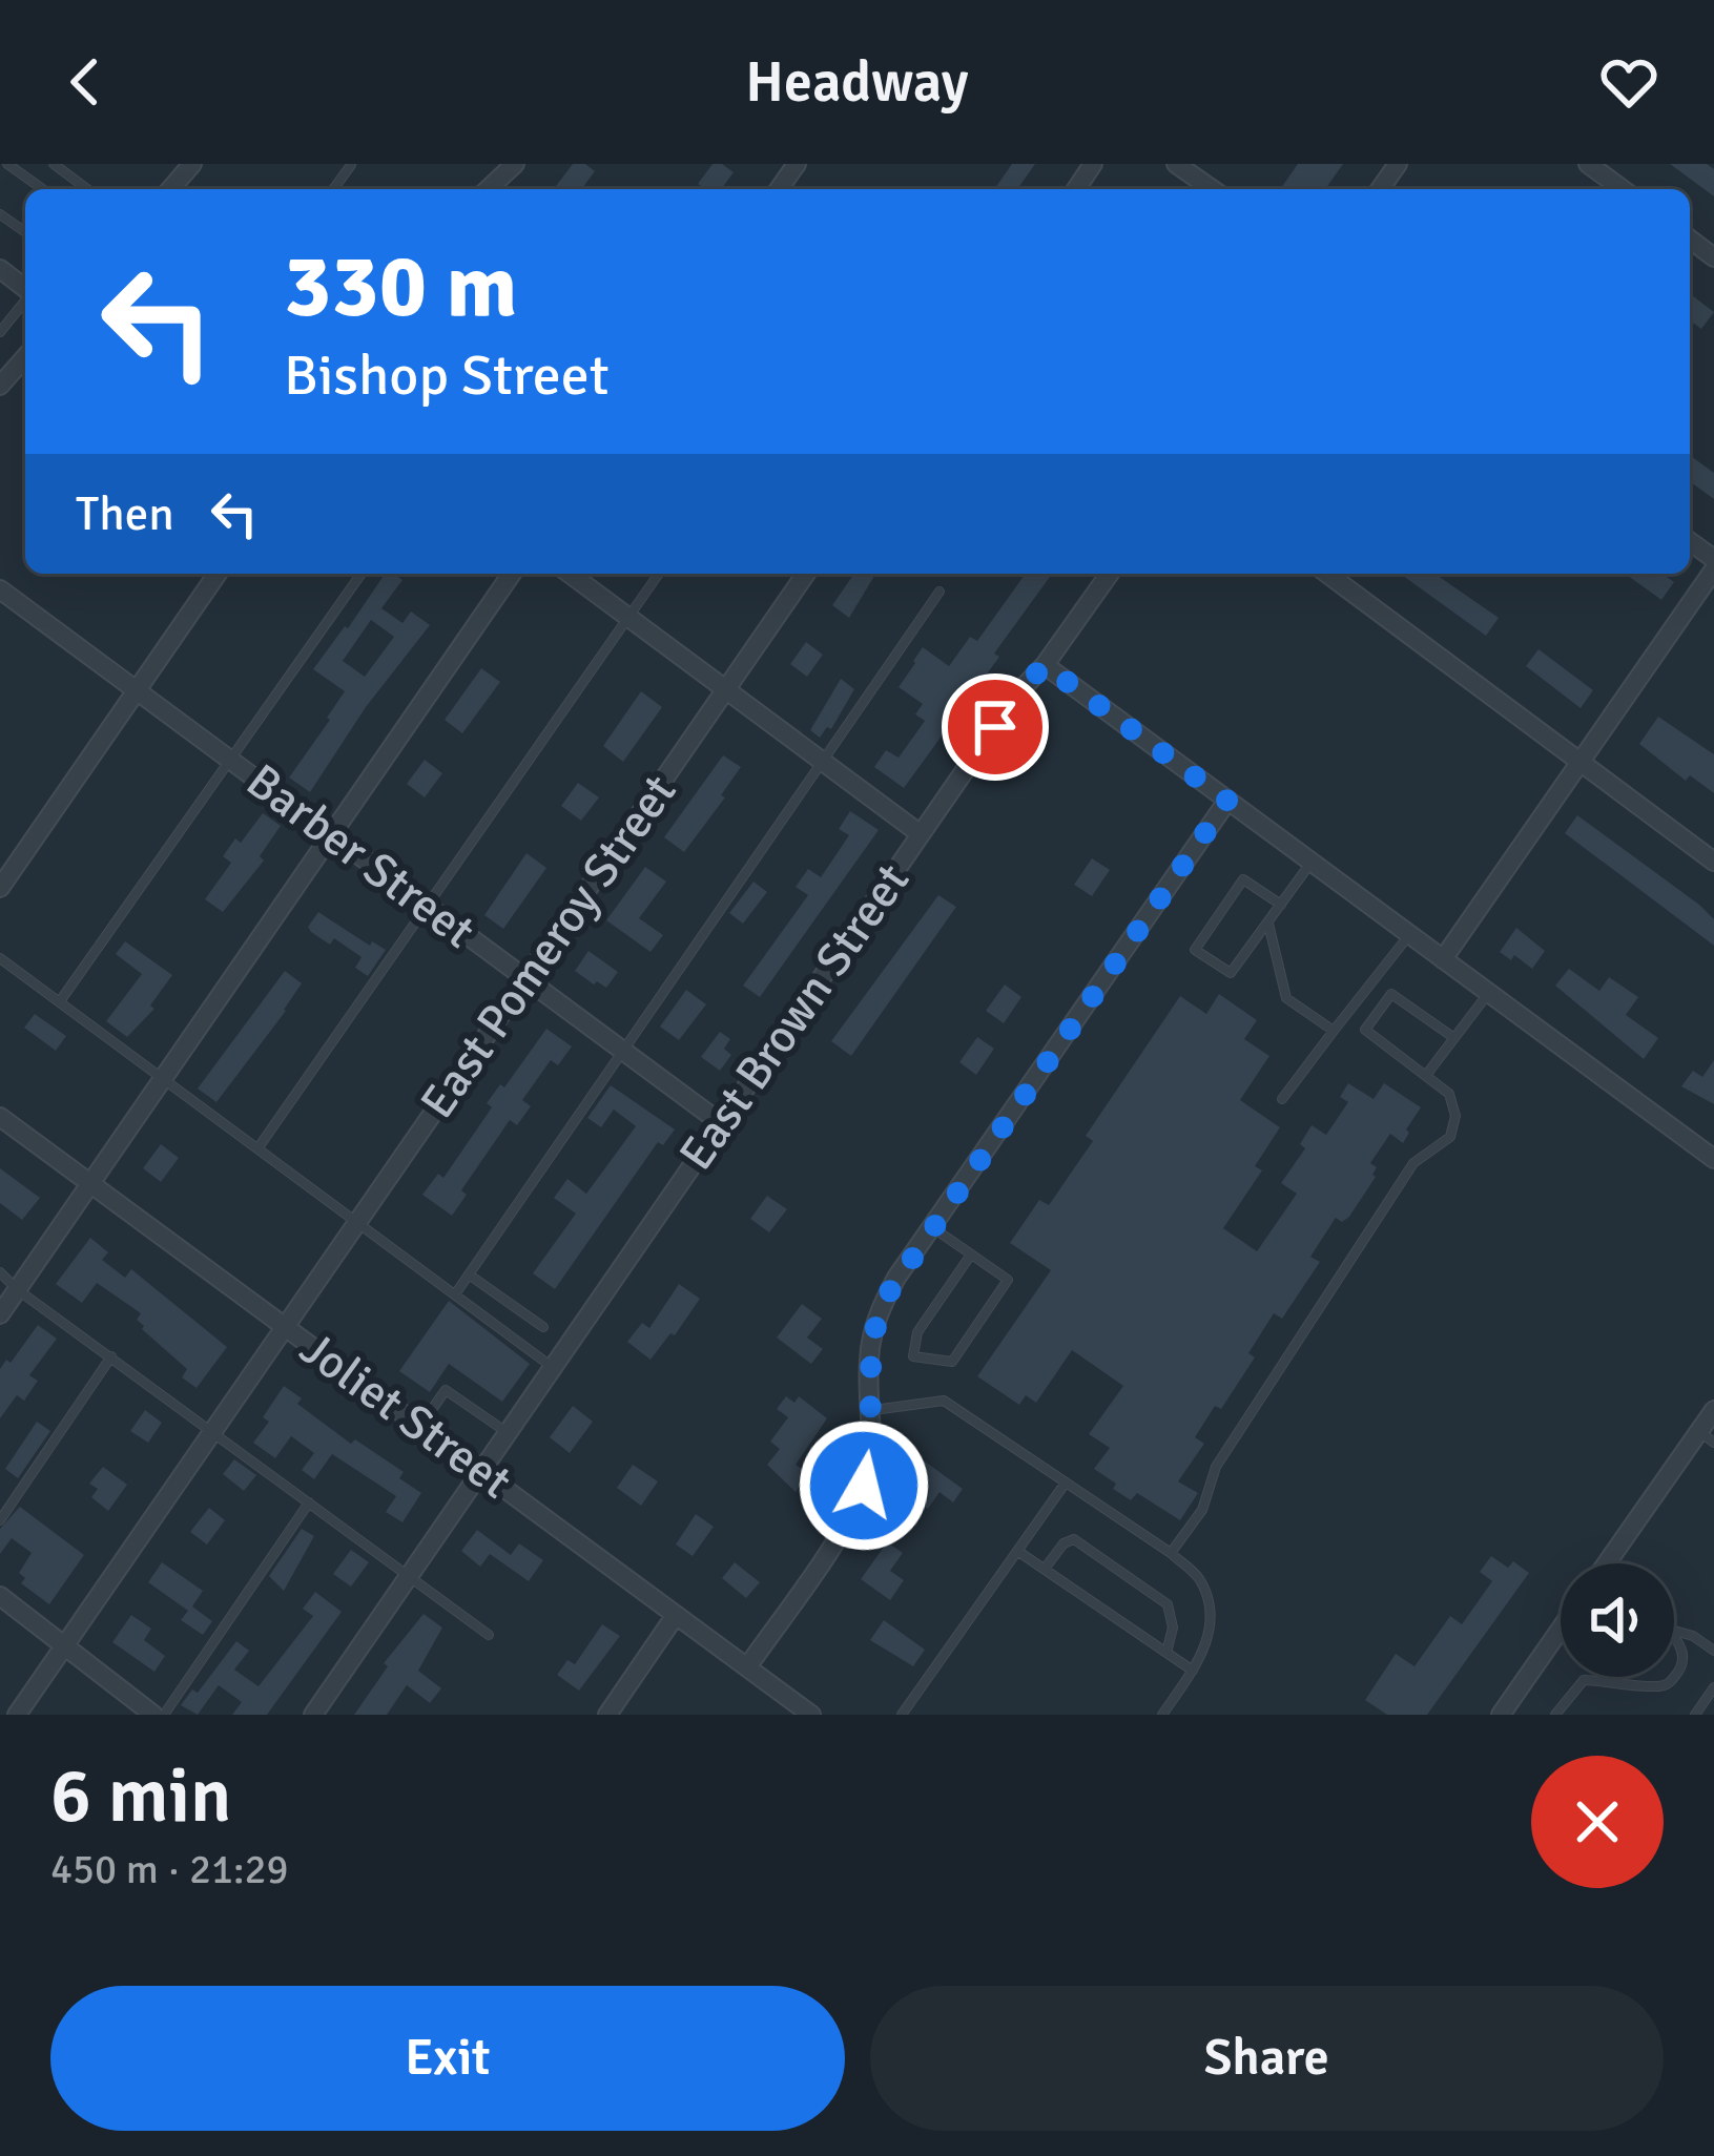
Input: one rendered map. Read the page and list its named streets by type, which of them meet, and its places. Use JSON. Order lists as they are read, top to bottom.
{
  "streets": {
    "street": [
      "Barber Street",
      "East Pomeroy Street",
      "East Brown Street",
      "Joliet Street"
    ]
  },
  "crossings": [
    ["Barber Street", "East Pomeroy Street"],
    ["Barber Street", "East Brown Street"],
    ["East Pomeroy Street", "Joliet Street"],
    ["East Brown Street", "Joliet Street"]
  ],
  "page": {
    "header": "Headway",
    "turn": ["330 m", "Bishop Street"],
    "then": "Then",
    "heading": ["6 min", "450 m · 21:29"],
    "buttons": ["Exit", "Share"]
  }
}
